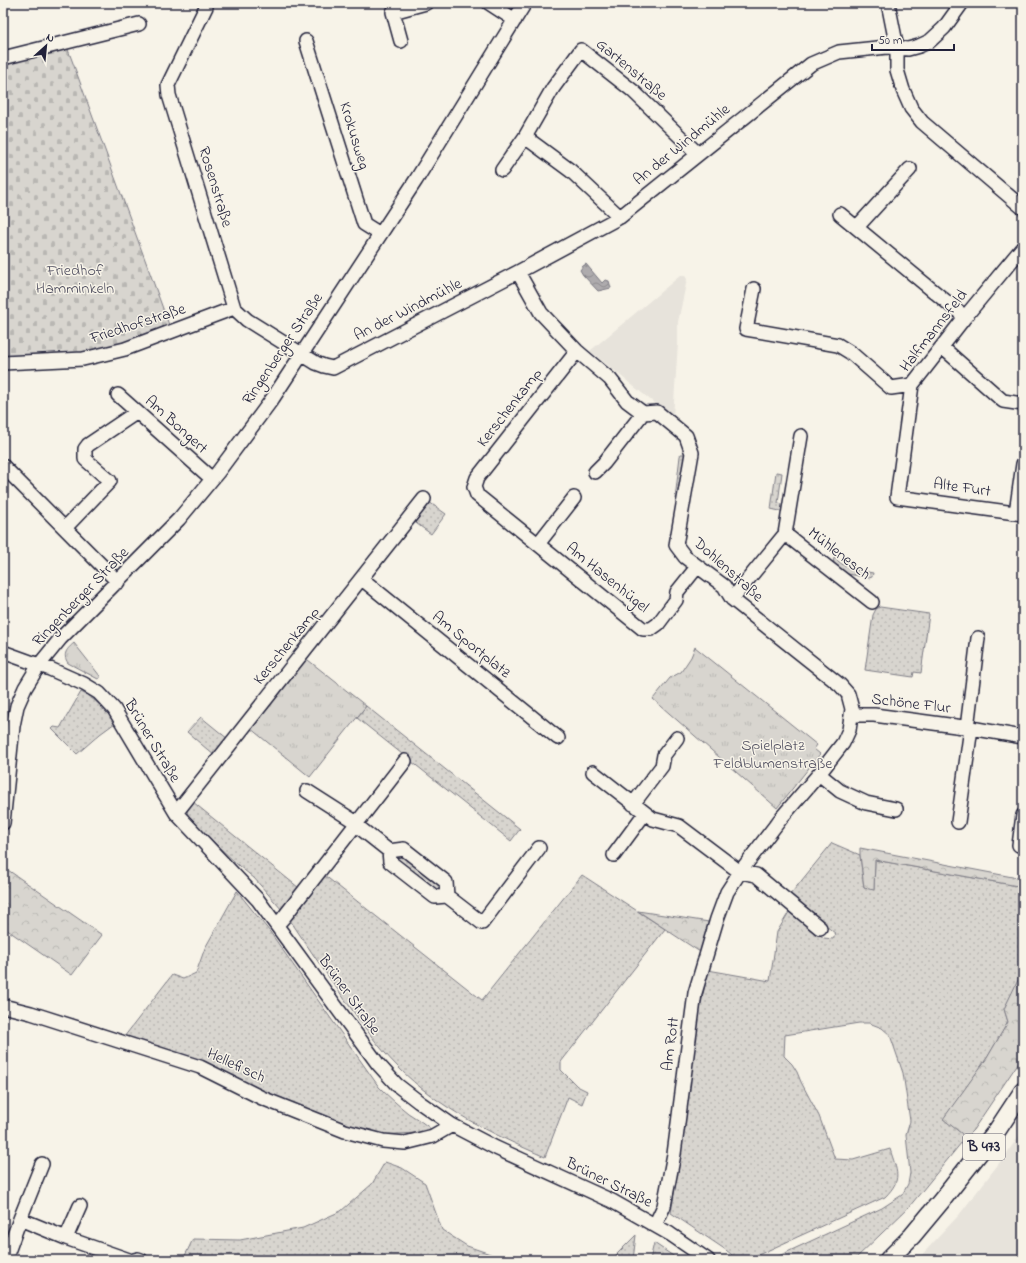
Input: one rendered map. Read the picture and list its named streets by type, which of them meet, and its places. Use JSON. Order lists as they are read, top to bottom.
{
  "streets": {
    "main road": ["B 473"],
    "street": [
      "Gartenstraße",
      "Krokusweg",
      "An der Windmühle",
      "Rosenstraße",
      "Friedhofstraße",
      "Halfmannsfeld",
      "Ringenberger Straße",
      "Kerschenkamp",
      "Am Bongert",
      "Alte Furt",
      "Mühlenesch",
      "Dohlenstraße",
      "Am Hasenhügel",
      "Am Sportplatz",
      "Schöne Flur",
      "Brüner Straße",
      "Am Rott",
      "Hellefisch"
    ]
  },
  "crossings": [
    ["Gartenstraße", "An der Windmühle"],
    ["Krokusweg", "Ringenberger Straße"],
    ["An der Windmühle", "Ringenberger Straße"],
    ["An der Windmühle", "Dohlenstraße"],
    ["Rosenstraße", "Friedhofstraße"],
    ["Halfmannsfeld", "Alte Furt"],
    ["Ringenberger Straße", "Am Bongert"],
    ["Ringenberger Straße", "Brüner Straße"],
    ["Kerschenkamp", "Dohlenstraße"],
    ["Kerschenkamp", "Am Hasenhügel"],
    ["Kerschenkamp", "Am Sportplatz"],
    ["Kerschenkamp", "Brüner Straße"],
    ["Mühlenesch", "Dohlenstraße"],
    ["Dohlenstraße", "Am Hasenhügel"],
    ["Dohlenstraße", "Schöne Flur"],
    ["Dohlenstraße", "Am Rott"],
    ["Brüner Straße", "Am Rott"],
    ["Brüner Straße", "Hellefisch"]
  ],
  "parks": ["Friedhof Hamminkeln", "Spielplatz Feldblumenstraße"],
  "scale_bar": "50 m",
  "north": "top right"
}
